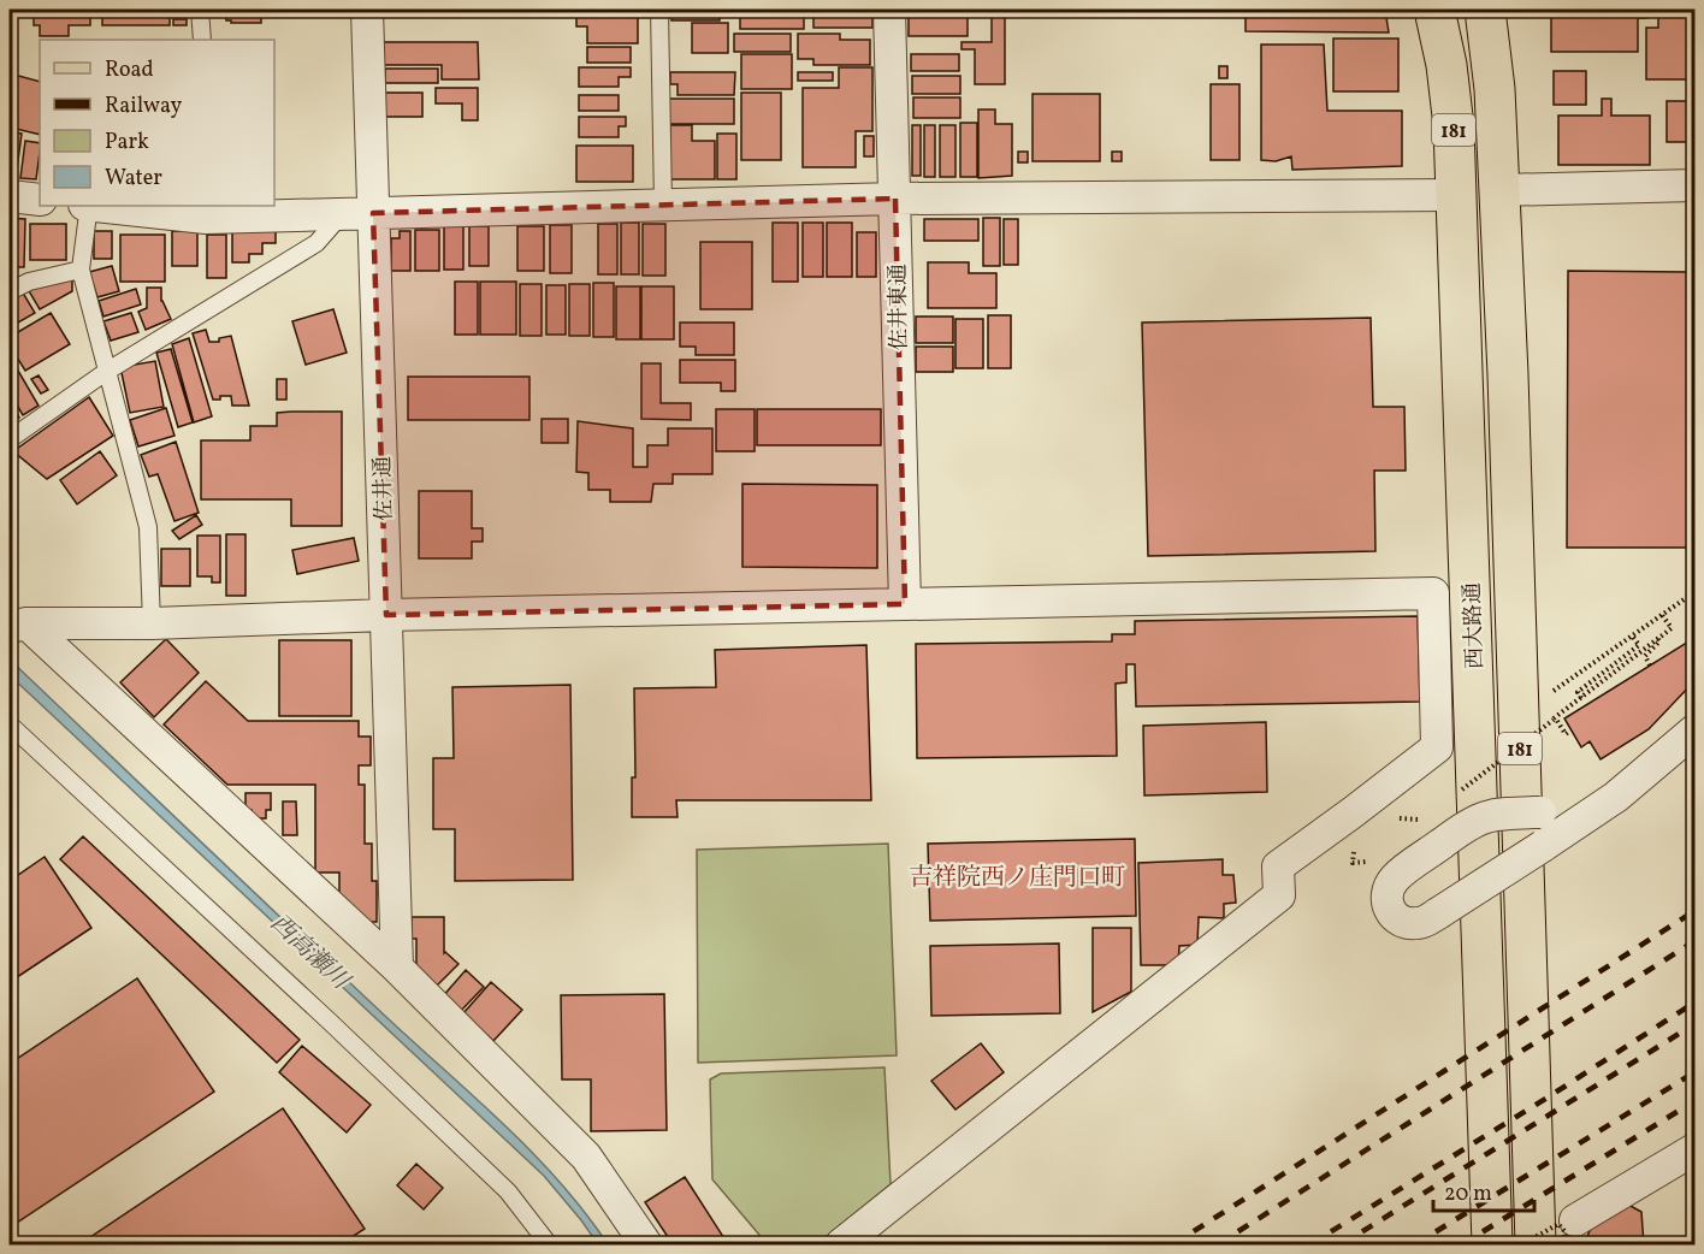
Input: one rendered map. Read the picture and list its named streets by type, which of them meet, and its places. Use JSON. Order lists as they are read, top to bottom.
{
  "streets": {
    "main road": ["181", "西大路通"],
    "street": ["佐井東通", "佐井通"]
  },
  "districts": ["吉祥院西ノ庄門口町"],
  "water": ["西高瀬川"],
  "legend": [
    "Road",
    "Railway",
    "Park",
    "Water"
  ],
  "scale_bar": "20 m"
}
